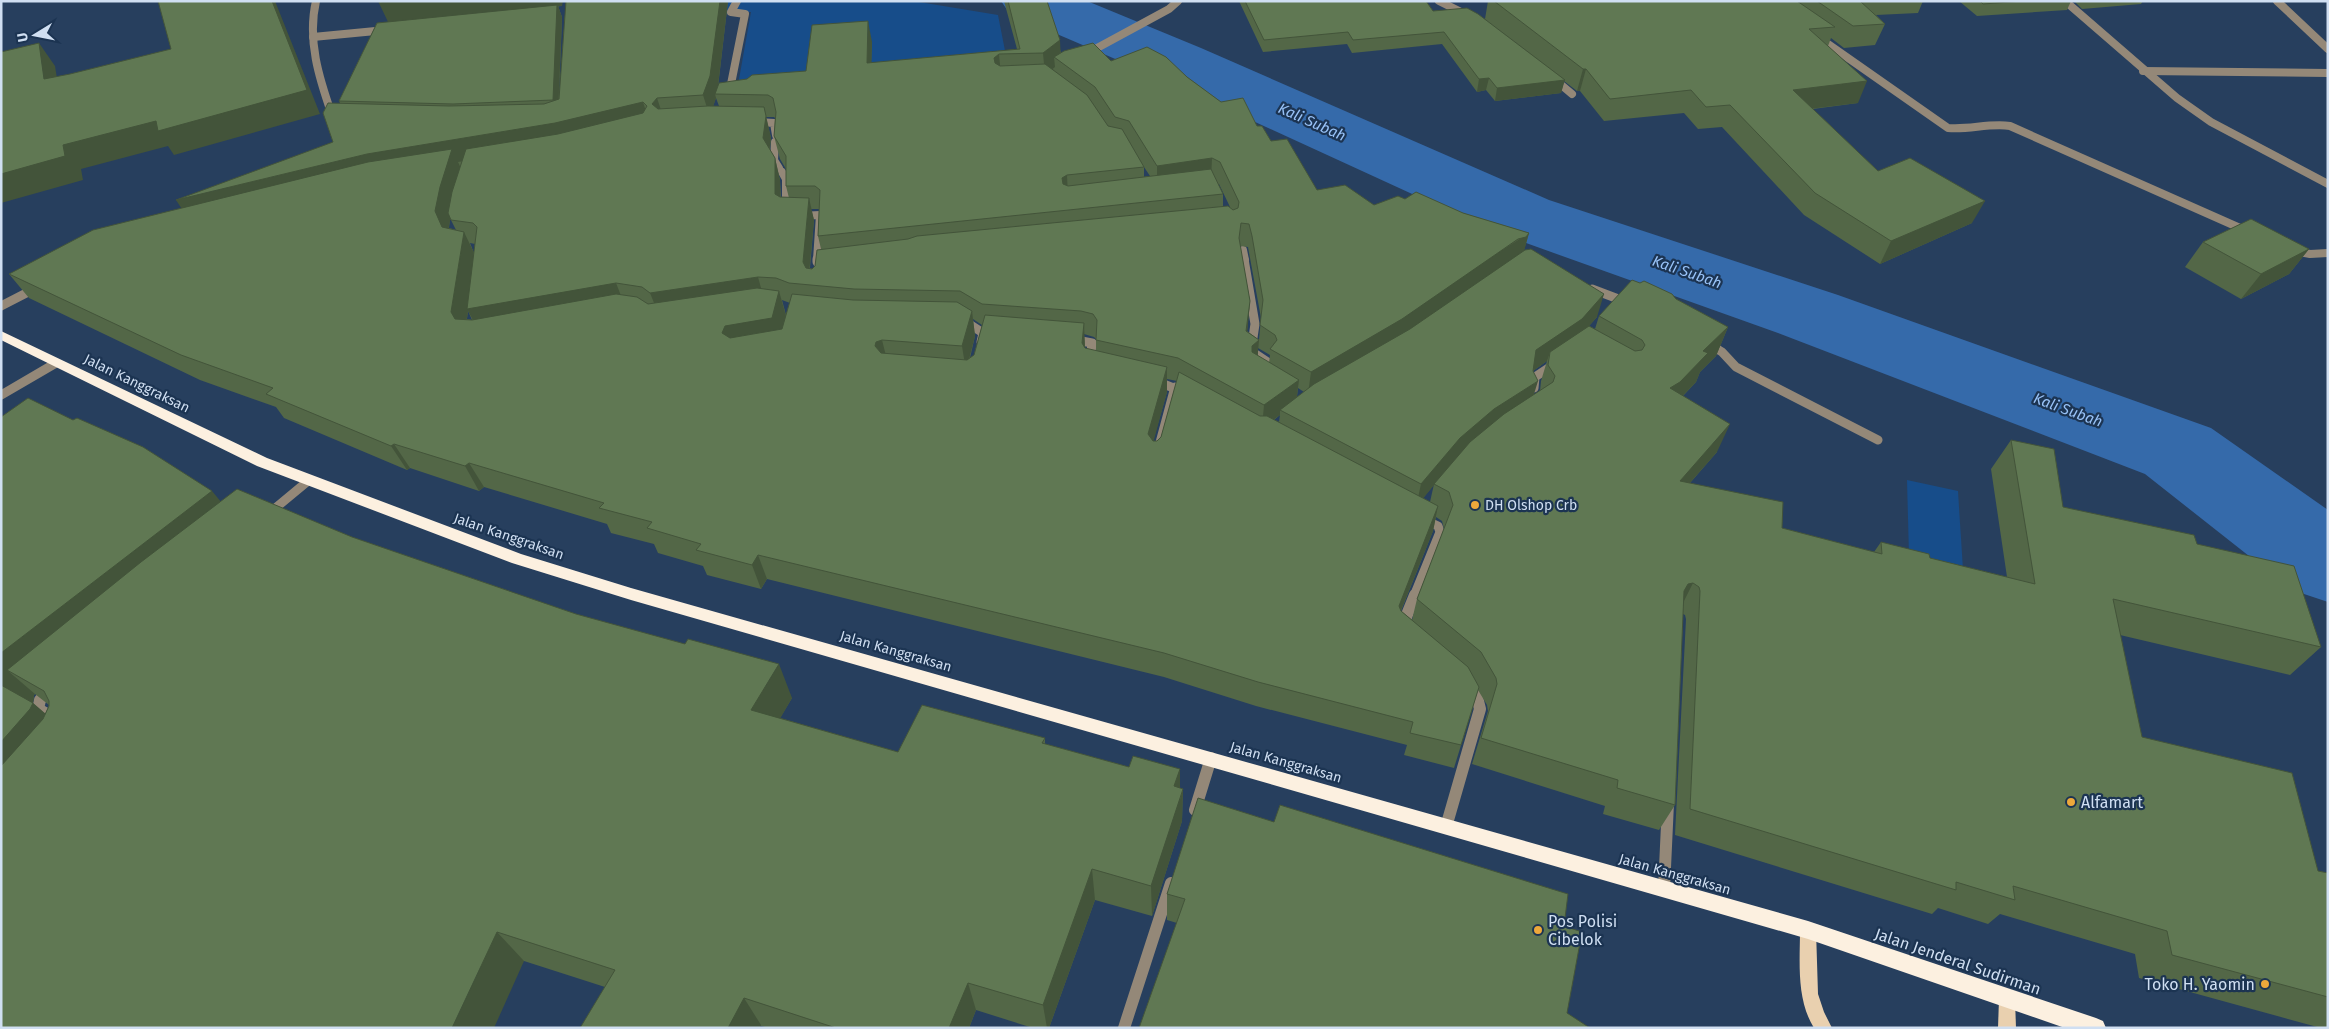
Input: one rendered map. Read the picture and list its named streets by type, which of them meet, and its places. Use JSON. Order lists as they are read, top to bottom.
{
  "streets": {
    "highway": ["Jalan Kanggraksan", "Jalan Jenderal Sudirman"]
  },
  "crossings": [
    ["Jalan Kanggraksan", "Jalan Jenderal Sudirman"]
  ],
  "water": ["Kali Subah"],
  "places": [
    "DH Olshop Crb",
    "Alfamart",
    "Pos Polisi Cibelok",
    "Toko H. Yaomin"
  ],
  "north": "left"
}
